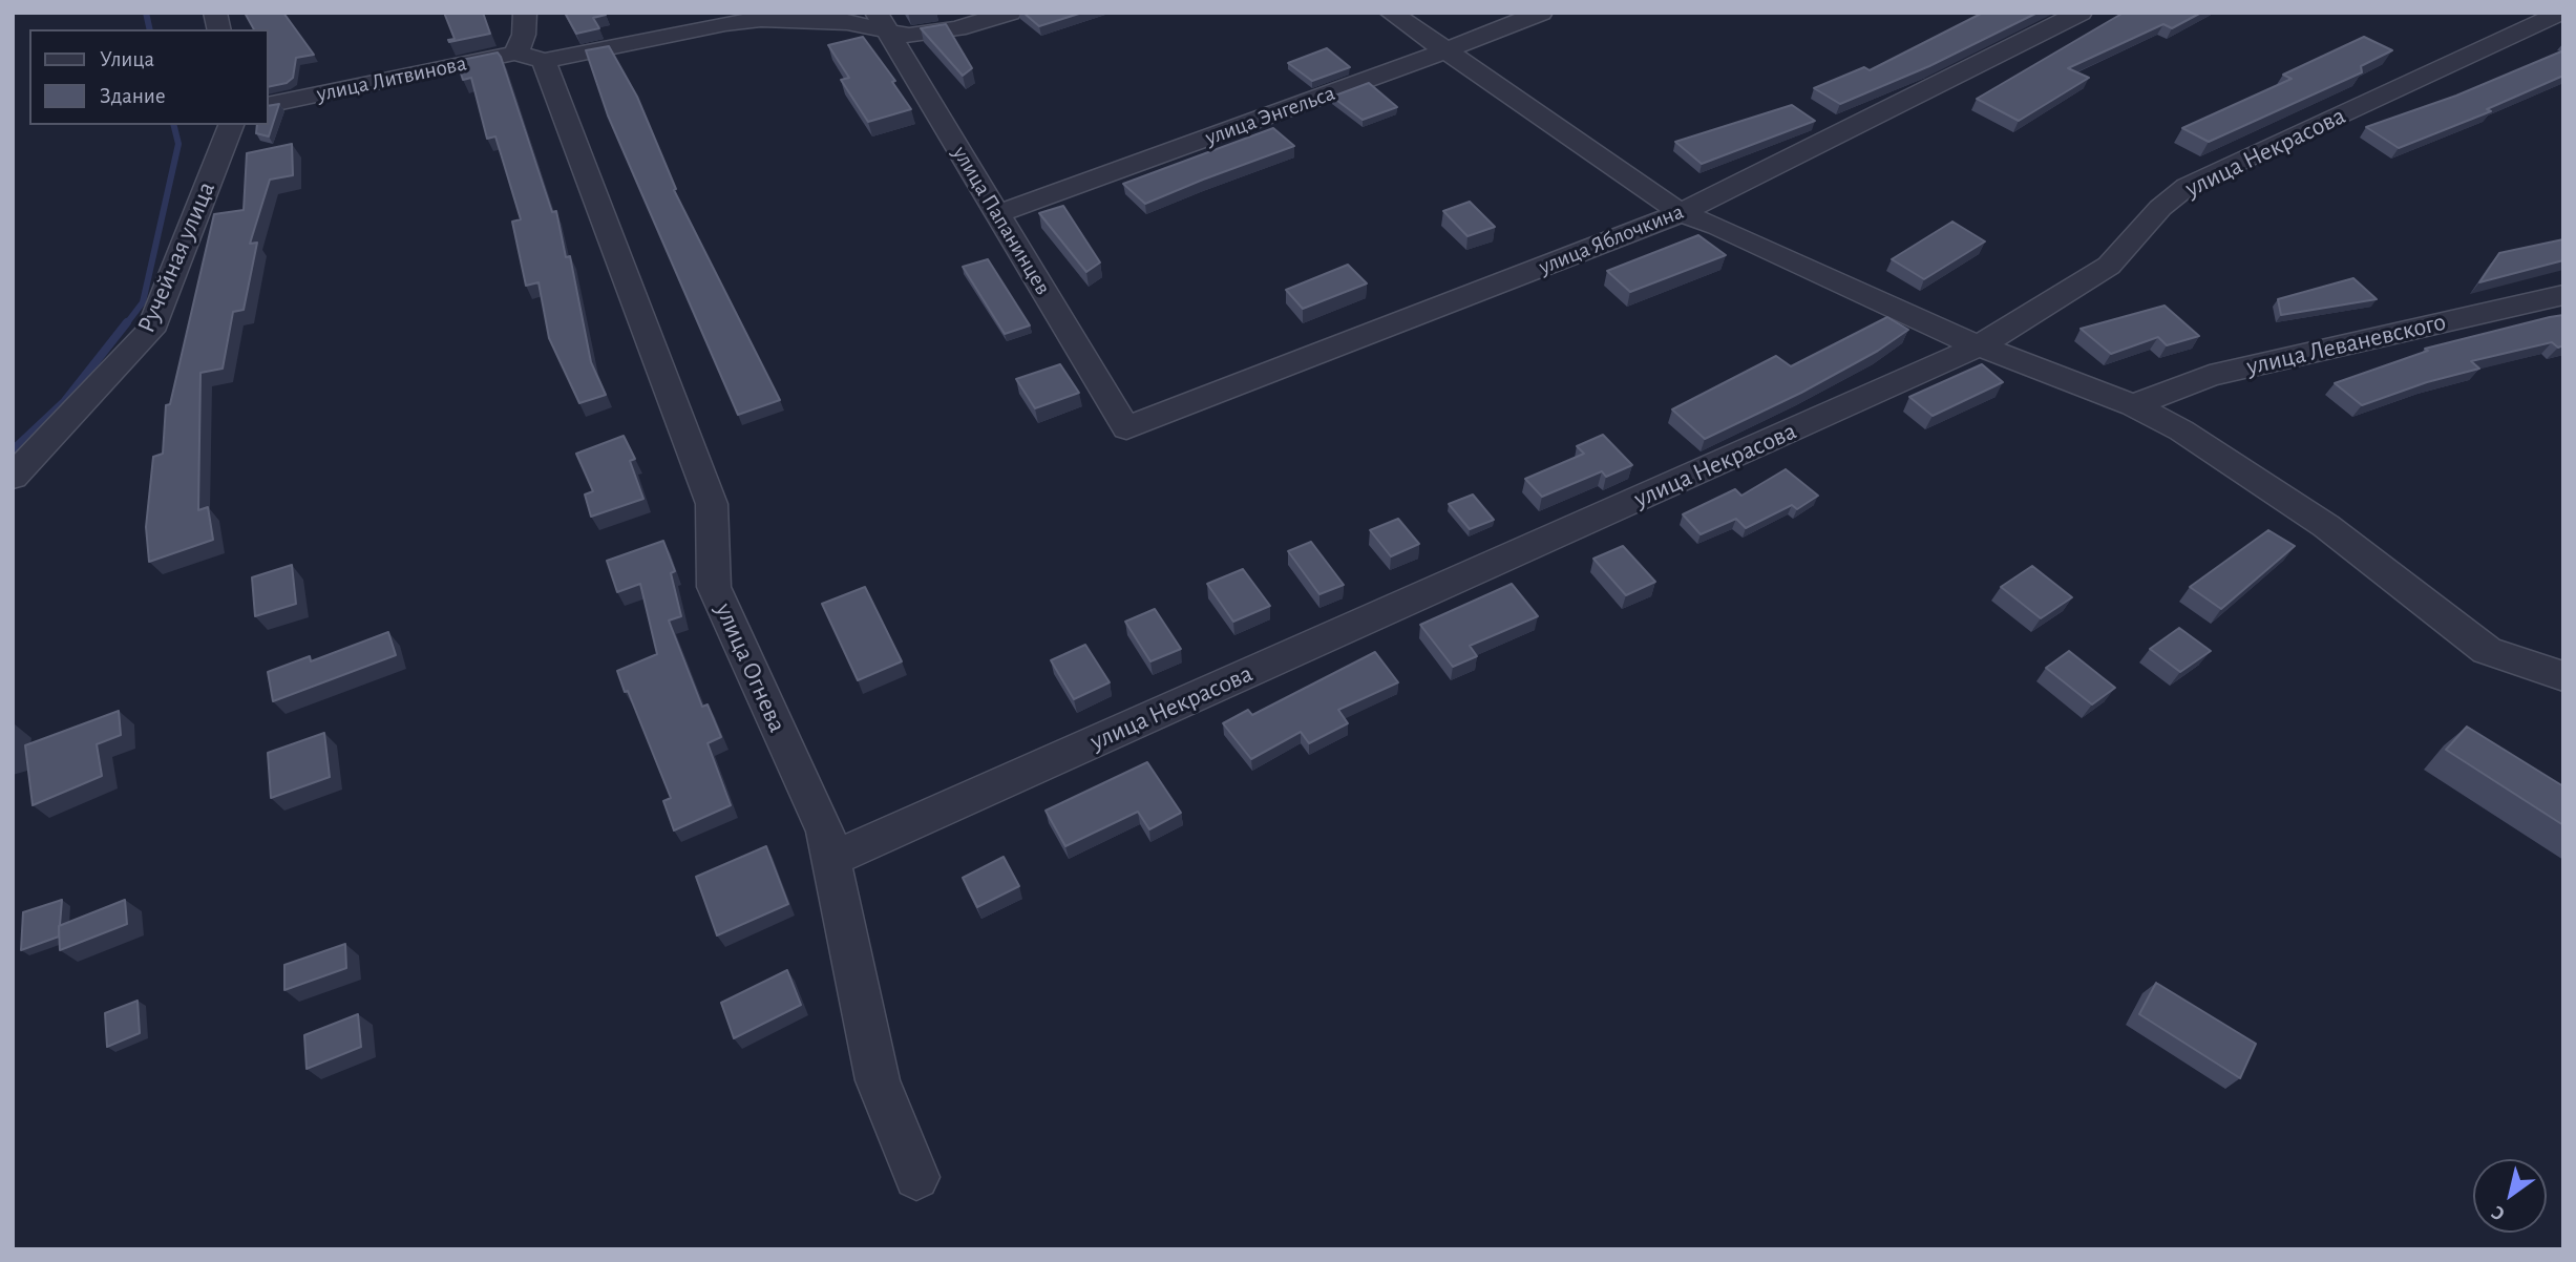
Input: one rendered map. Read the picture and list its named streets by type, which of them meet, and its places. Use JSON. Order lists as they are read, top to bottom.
{
  "streets": {
    "street": [
      "улица Литвинова",
      "улица Энгельса",
      "улица Некрасова",
      "улица Папанинцев",
      "улица Яблочкина",
      "Ручейная улица",
      "улица Леваневского",
      "улица Огнева"
    ]
  },
  "crossings": [
    ["улица Литвинова", "улица Папанинцев"],
    ["улица Литвинова", "улица Огнева"],
    ["улица Энгельса", "улица Папанинцев"],
    ["улица Некрасова", "улица Огнева"],
    ["улица Папанинцев", "улица Яблочкина"]
  ],
  "legend": ["Улица", "Здание"],
  "north": "bottom left"
}
